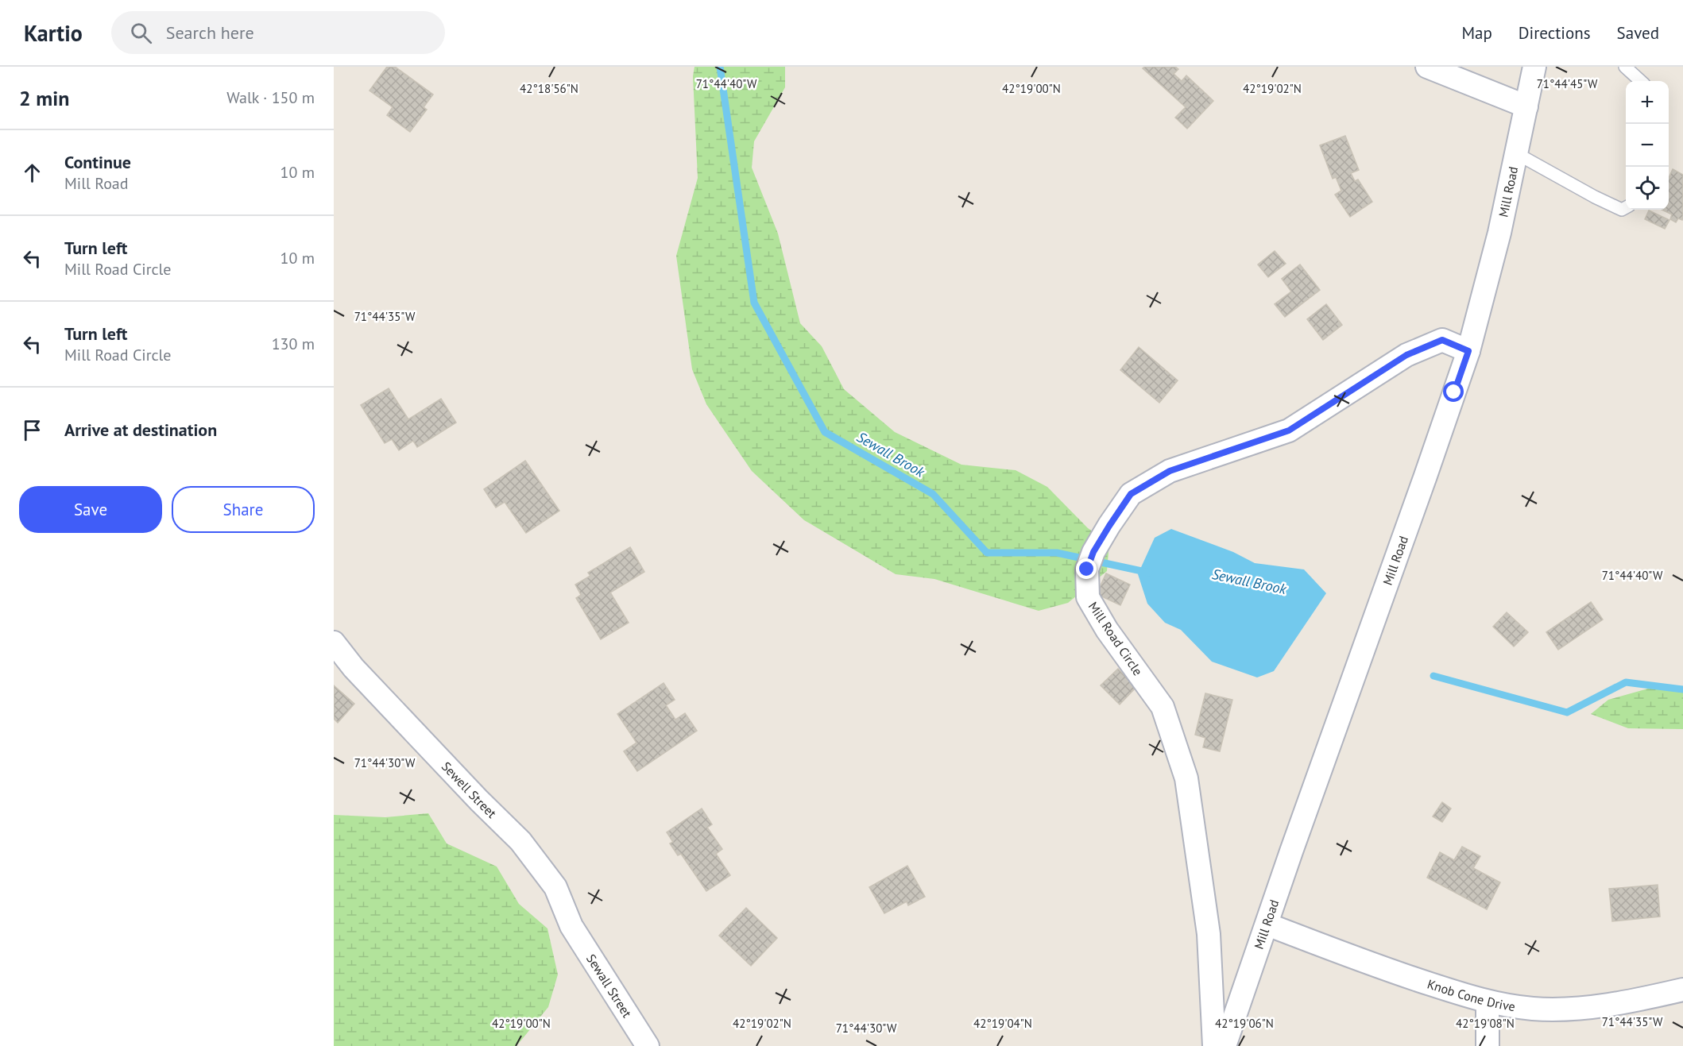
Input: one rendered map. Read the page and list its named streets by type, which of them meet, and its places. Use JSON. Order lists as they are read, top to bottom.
{
  "streets": {
    "street": [
      "Mill Road",
      "Mill Road Circle",
      "Sewell Street",
      "Sewall Street",
      "Knob Cone Drive"
    ]
  },
  "crossings": [
    ["Mill Road", "Mill Road Circle"],
    ["Mill Road", "Knob Cone Drive"],
    ["Sewell Street", "Sewall Street"]
  ],
  "water": ["Sewall Brook"],
  "page": {
    "header": "Kartio",
    "search": "Search here",
    "nav": ["Map", "Directions", "Saved"],
    "heading": ["2 min", "Walk · 150 m"],
    "map_buttons": ["+", "−"],
    "list": [
      ["Continue", "Mill Road", "10 m"],
      ["Turn left", "Mill Road Circle", "10 m"],
      ["Turn left", "Mill Road Circle", "130 m"],
      "Arrive at destination"
    ],
    "buttons": ["Save", "Share"]
  },
  "coordinates": [
    "71°44'45\"W",
    "71°44'40\"W",
    "42°18'56\"N",
    "42°19'00\"N",
    "42°19'02\"N",
    "71°44'35\"W",
    "71°44'30\"W",
    "42°19'04\"N",
    "42°19'06\"N",
    "42°19'08\"N"
  ]
}
